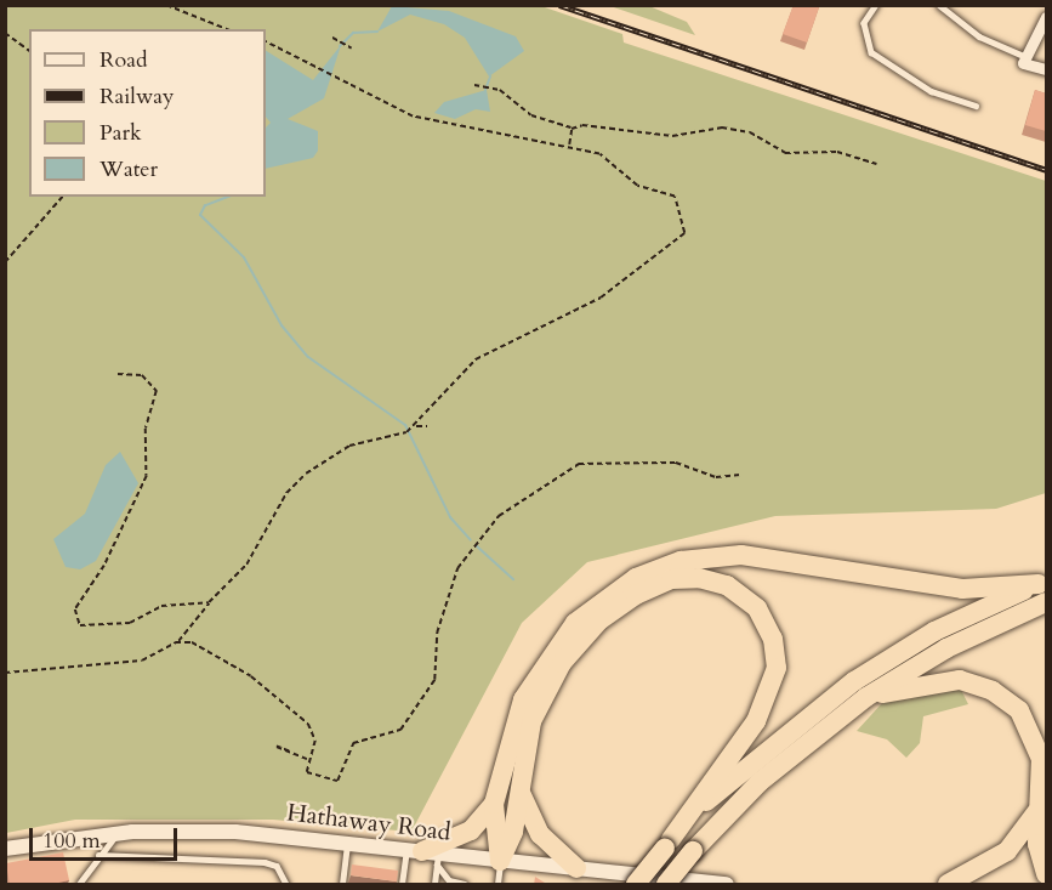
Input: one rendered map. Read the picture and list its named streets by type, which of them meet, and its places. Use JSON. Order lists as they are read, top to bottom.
{
  "streets": {
    "main road": ["Hathaway Road"]
  },
  "legend": [
    "Road",
    "Railway",
    "Park",
    "Water"
  ],
  "scale_bar": "100 m"
}
